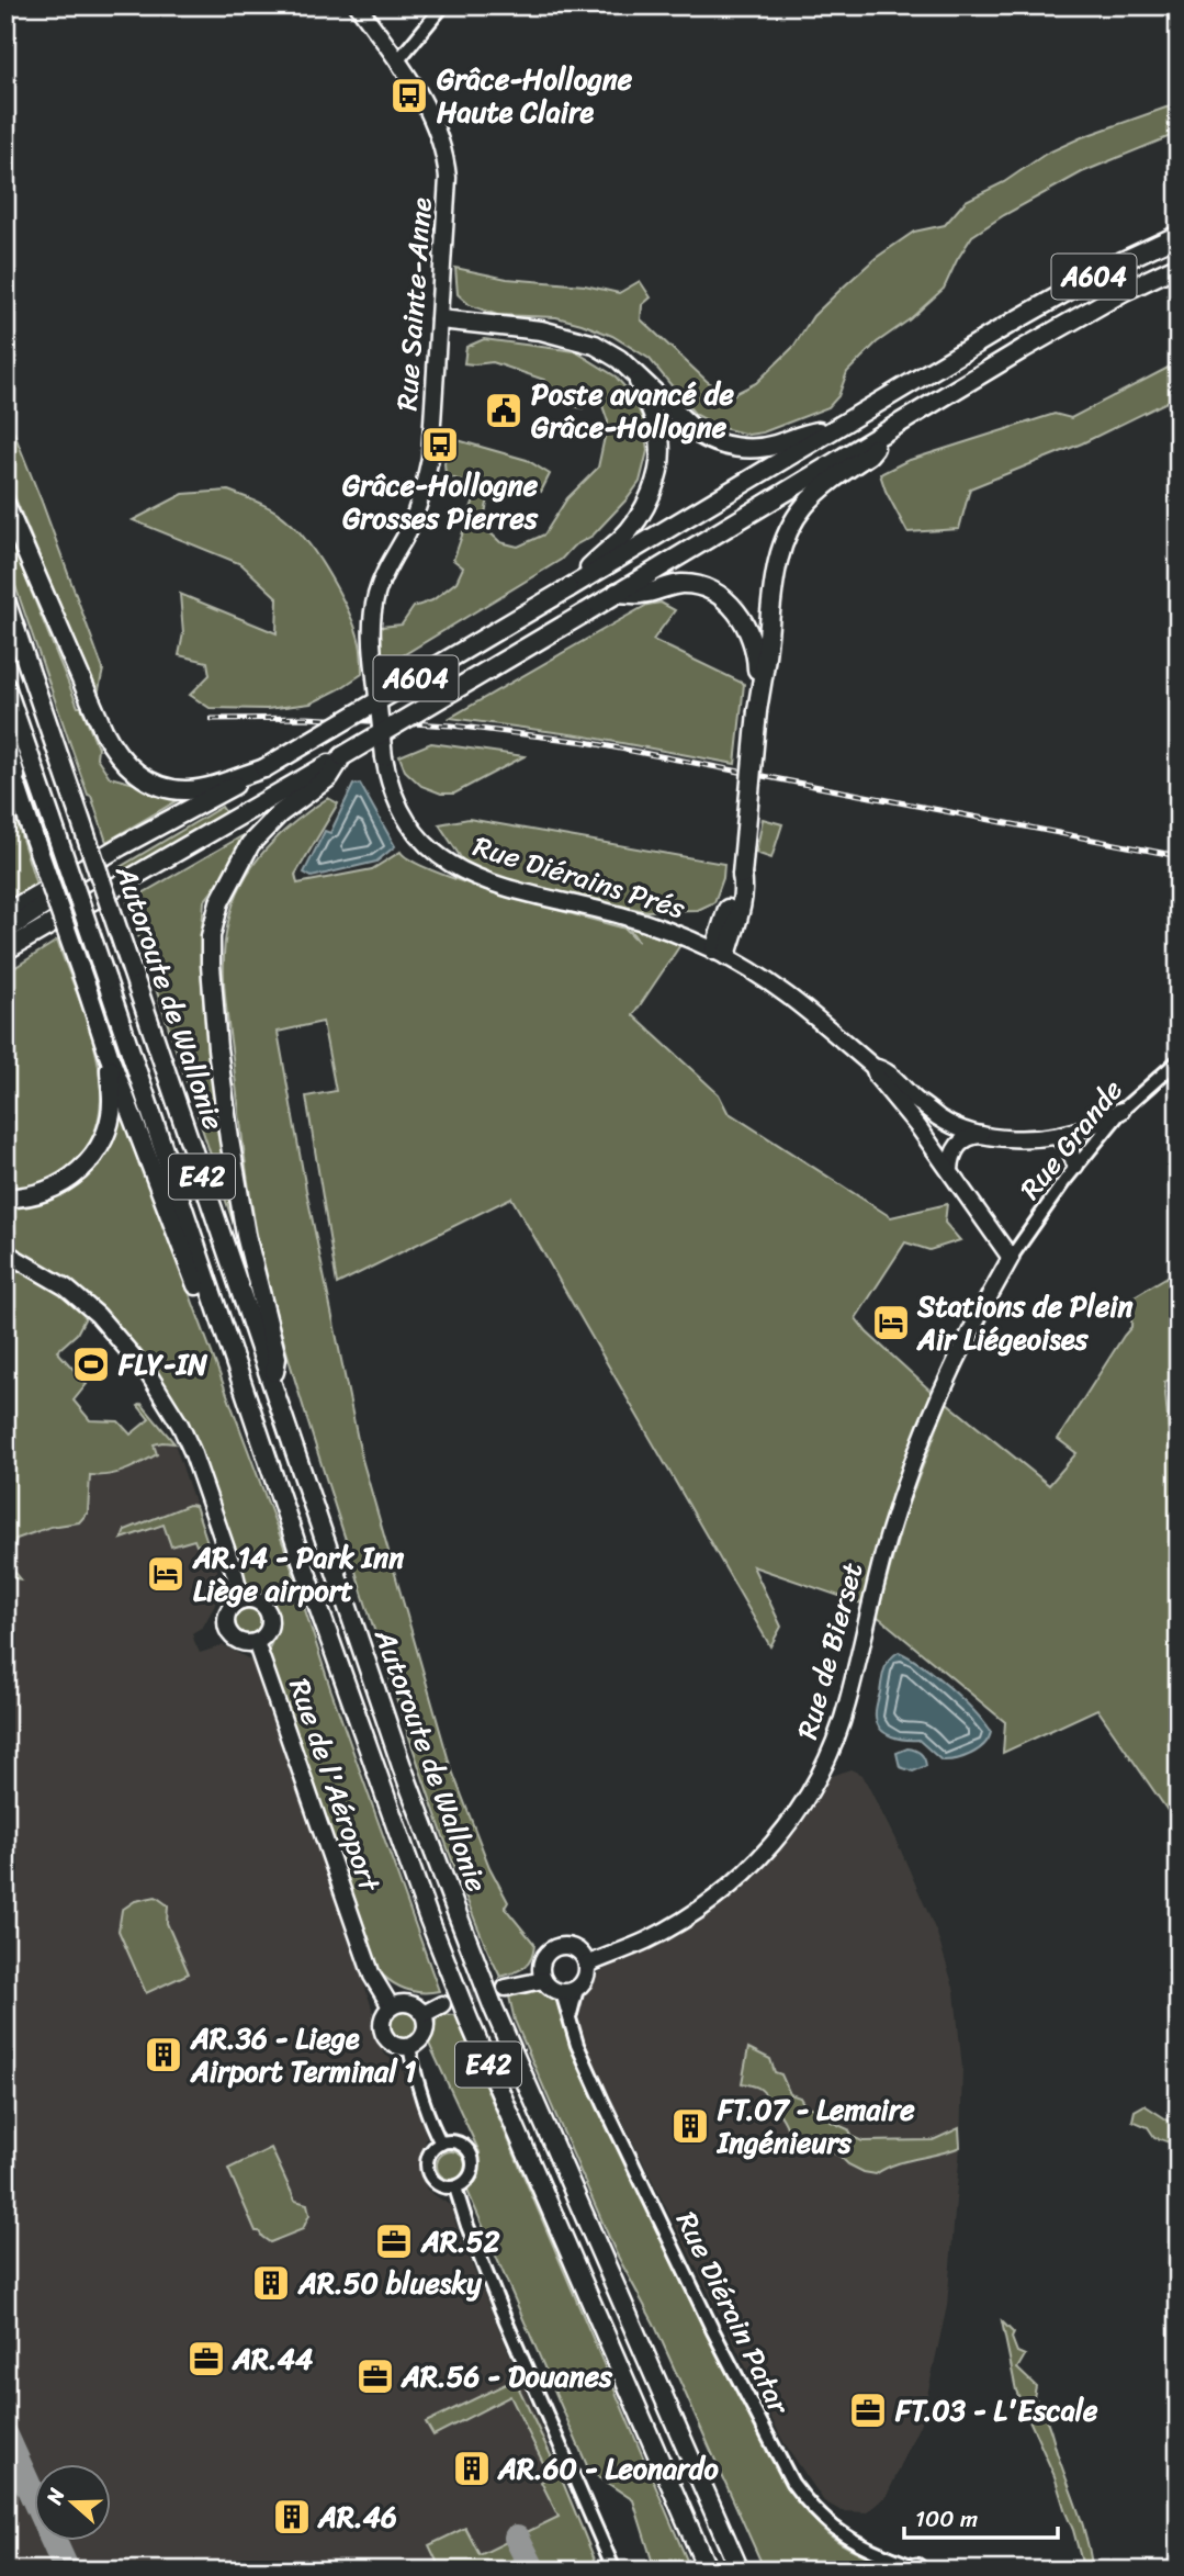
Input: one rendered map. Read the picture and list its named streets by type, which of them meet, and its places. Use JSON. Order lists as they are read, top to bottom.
{
  "streets": {
    "highway": ["A604", "Autoroute de Wallonie", "E42"],
    "main road": [
      "Rue Sainte-Anne",
      "Rue Diérains Prés",
      "Rue de Bierset",
      "Rue de l'Aéroport"
    ],
    "street": ["Rue Grande", "Rue Diérain Patar"]
  },
  "crossings": [
    ["Rue Sainte-Anne", "Rue Diérains Prés"],
    ["Rue Diérains Prés", "Rue Grande"],
    ["Rue Diérains Prés", "Rue de Bierset"],
    ["Rue Grande", "Rue de Bierset"],
    ["Rue de Bierset", "Rue Diérain Patar"]
  ],
  "places": {
    "bus stop": ["Grâce-Hollogne Haute Claire", "Grâce-Hollogne Grosses Pierres"],
    "public building": ["Poste avancé de Grâce-Hollogne"],
    "hotel": ["Stations de Plein Air Liégeoises", "AR.14 - Park Inn Liège airport"],
    "sports": ["FLY-IN"],
    "building": [
      "AR.36 - Liege Airport Terminal 1",
      "FT.07 - Lemaire Ingénieurs",
      "AR.50 bluesky",
      "AR.60 - Leonardo",
      "AR.46"
    ],
    "office": [
      "AR.52",
      "AR.44",
      "AR.56 - Douanes",
      "FT.03 - L'Escale"
    ]
  },
  "scale_bar": "100 m",
  "north": "left"
}
